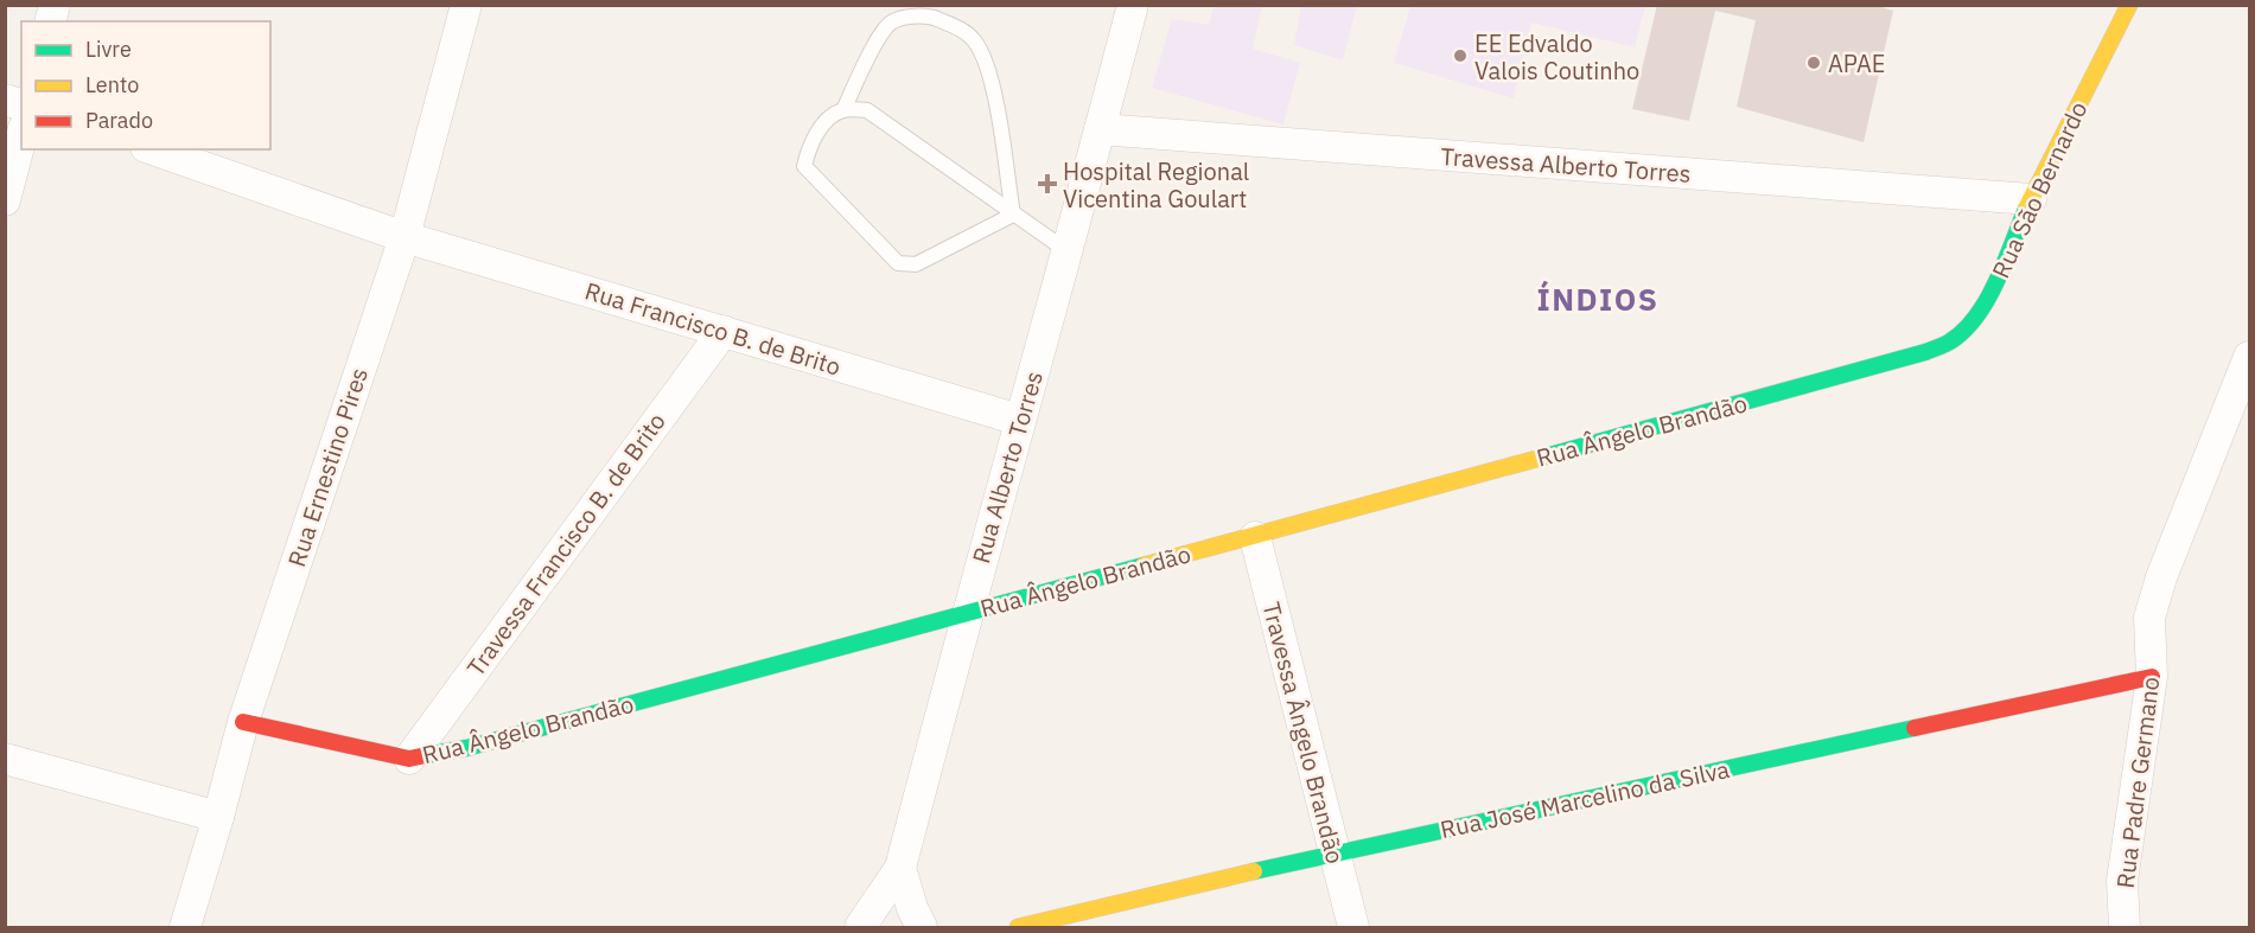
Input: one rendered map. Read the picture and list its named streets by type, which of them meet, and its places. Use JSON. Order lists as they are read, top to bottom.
{
  "streets": {
    "street": [
      "Travessa Alberto Torres",
      "Rua São Bernardo",
      "Rua Francisco B. de Brito",
      "Rua Ângelo Brandão",
      "Rua Ernestino Pires",
      "Rua Alberto Torres",
      "Travessa Francisco B. de Brito",
      "Travessa Ângelo Brandão",
      "Rua Padre Germano",
      "Rua José Marcelino da Silva"
    ]
  },
  "crossings": [
    ["Travessa Alberto Torres", "Rua São Bernardo"],
    ["Travessa Alberto Torres", "Rua Alberto Torres"],
    ["Rua São Bernardo", "Rua Ângelo Brandão"],
    ["Rua Francisco B. de Brito", "Rua Ernestino Pires"],
    ["Rua Francisco B. de Brito", "Rua Alberto Torres"],
    ["Rua Francisco B. de Brito", "Travessa Francisco B. de Brito"],
    ["Rua Ângelo Brandão", "Rua Ernestino Pires"],
    ["Rua Ângelo Brandão", "Rua Alberto Torres"],
    ["Rua Ângelo Brandão", "Travessa Francisco B. de Brito"],
    ["Rua Ângelo Brandão", "Travessa Ângelo Brandão"],
    ["Travessa Ângelo Brandão", "Rua José Marcelino da Silva"],
    ["Rua Padre Germano", "Rua José Marcelino da Silva"]
  ],
  "districts": ["ÍNDIOS"],
  "places": {
    "other": ["EE Edvaldo Valois Coutinho", "APAE"],
    "health": ["Hospital Regional Vicentina Goulart"]
  },
  "legend": ["Livre", "Lento", "Parado"]
}
